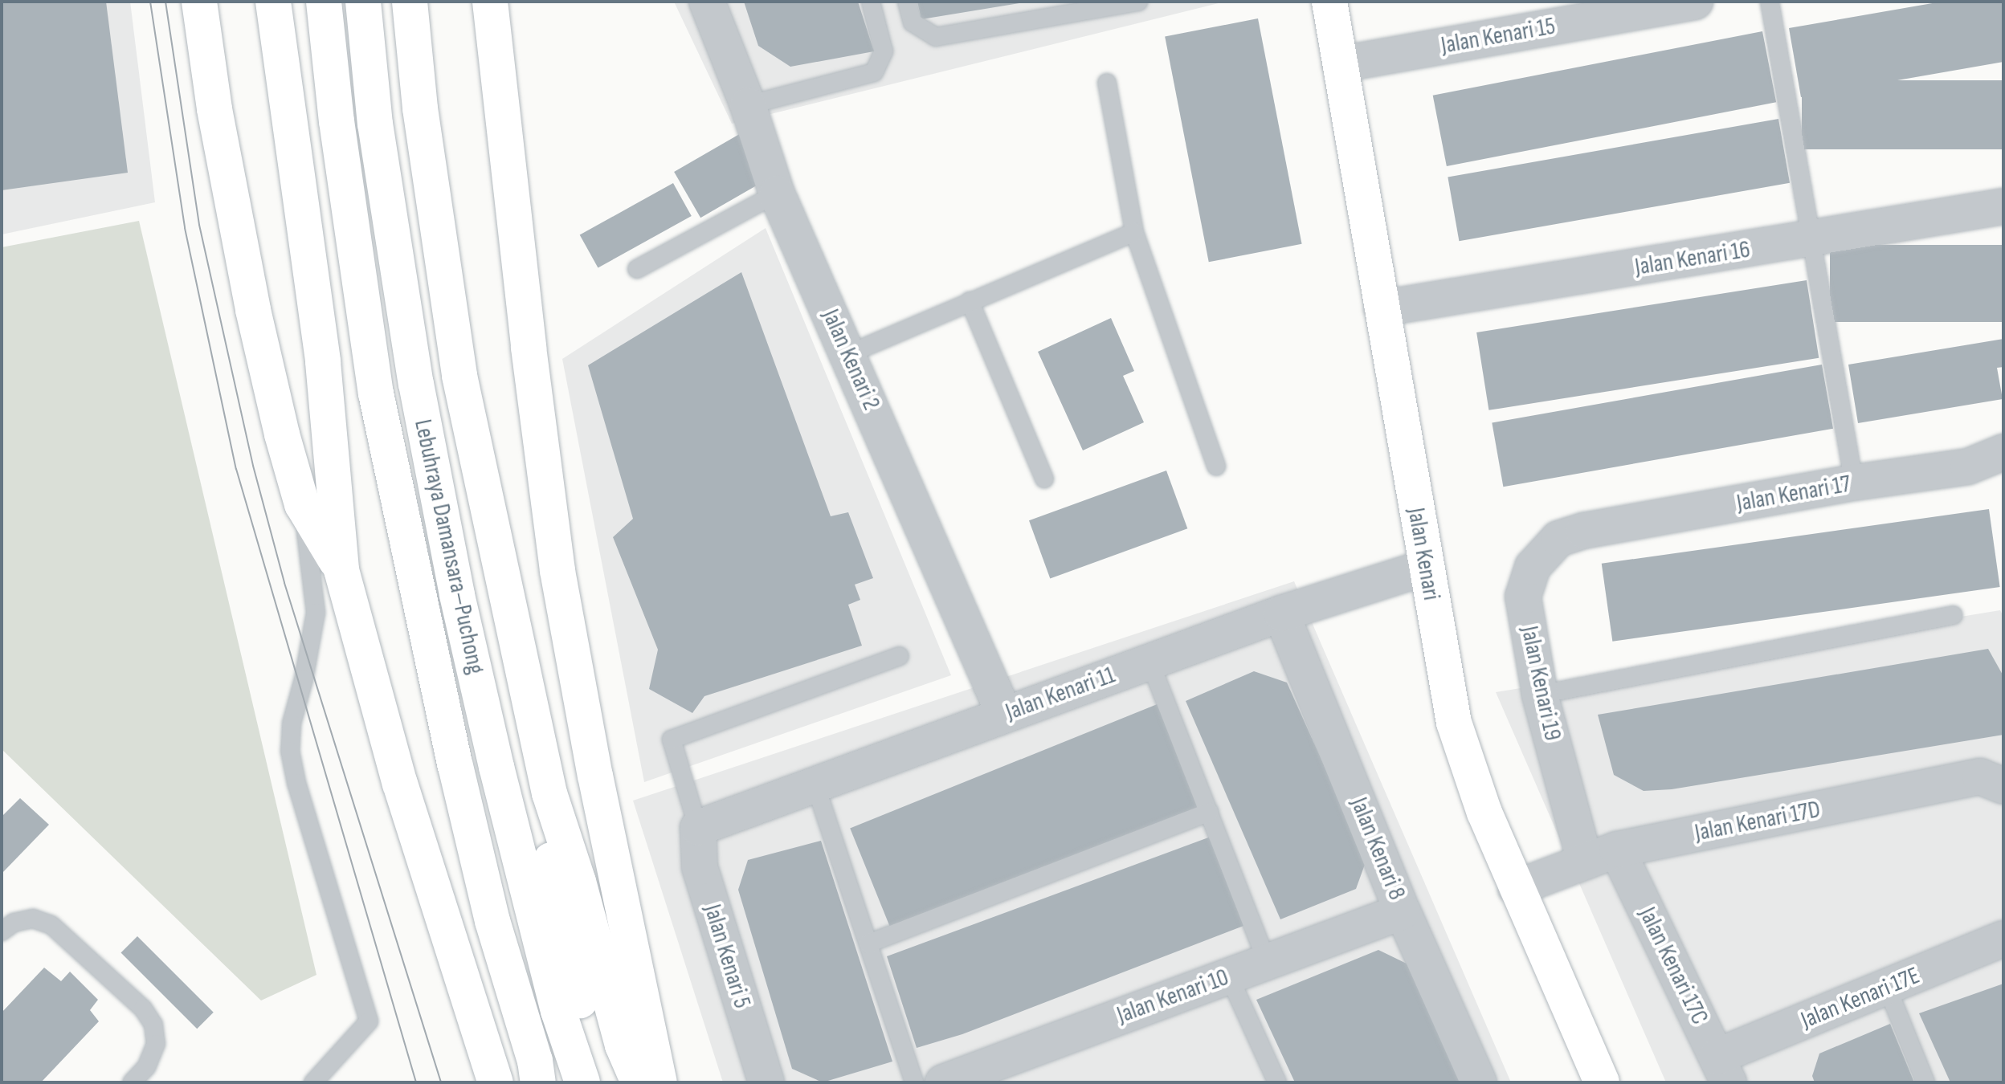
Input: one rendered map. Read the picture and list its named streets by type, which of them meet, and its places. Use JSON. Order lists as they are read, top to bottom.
{
  "streets": {
    "main road": ["Lebuhraya Damansara–Puchong", "Jalan Kenari"],
    "street": [
      "Jalan Kenari 15",
      "Jalan Kenari 16",
      "Jalan Kenari 2",
      "Jalan Kenari 17",
      "Jalan Kenari 19",
      "Jalan Kenari 11",
      "Jalan Kenari 17D",
      "Jalan Kenari 8",
      "Jalan Kenari 5",
      "Jalan Kenari 17C",
      "Jalan Kenari 10",
      "Jalan Kenari 17E"
    ]
  },
  "crossings": [
    ["Jalan Kenari 15", "Jalan Kenari"],
    ["Jalan Kenari 16", "Jalan Kenari"],
    ["Jalan Kenari 2", "Jalan Kenari 11"],
    ["Jalan Kenari 17", "Jalan Kenari 19"],
    ["Jalan Kenari", "Jalan Kenari 11"],
    ["Jalan Kenari", "Jalan Kenari 17D"],
    ["Jalan Kenari 19", "Jalan Kenari 17D"],
    ["Jalan Kenari 11", "Jalan Kenari 8"],
    ["Jalan Kenari 11", "Jalan Kenari 5"],
    ["Jalan Kenari 17D", "Jalan Kenari 17C"],
    ["Jalan Kenari 8", "Jalan Kenari 10"],
    ["Jalan Kenari 17C", "Jalan Kenari 17E"]
  ]
}
